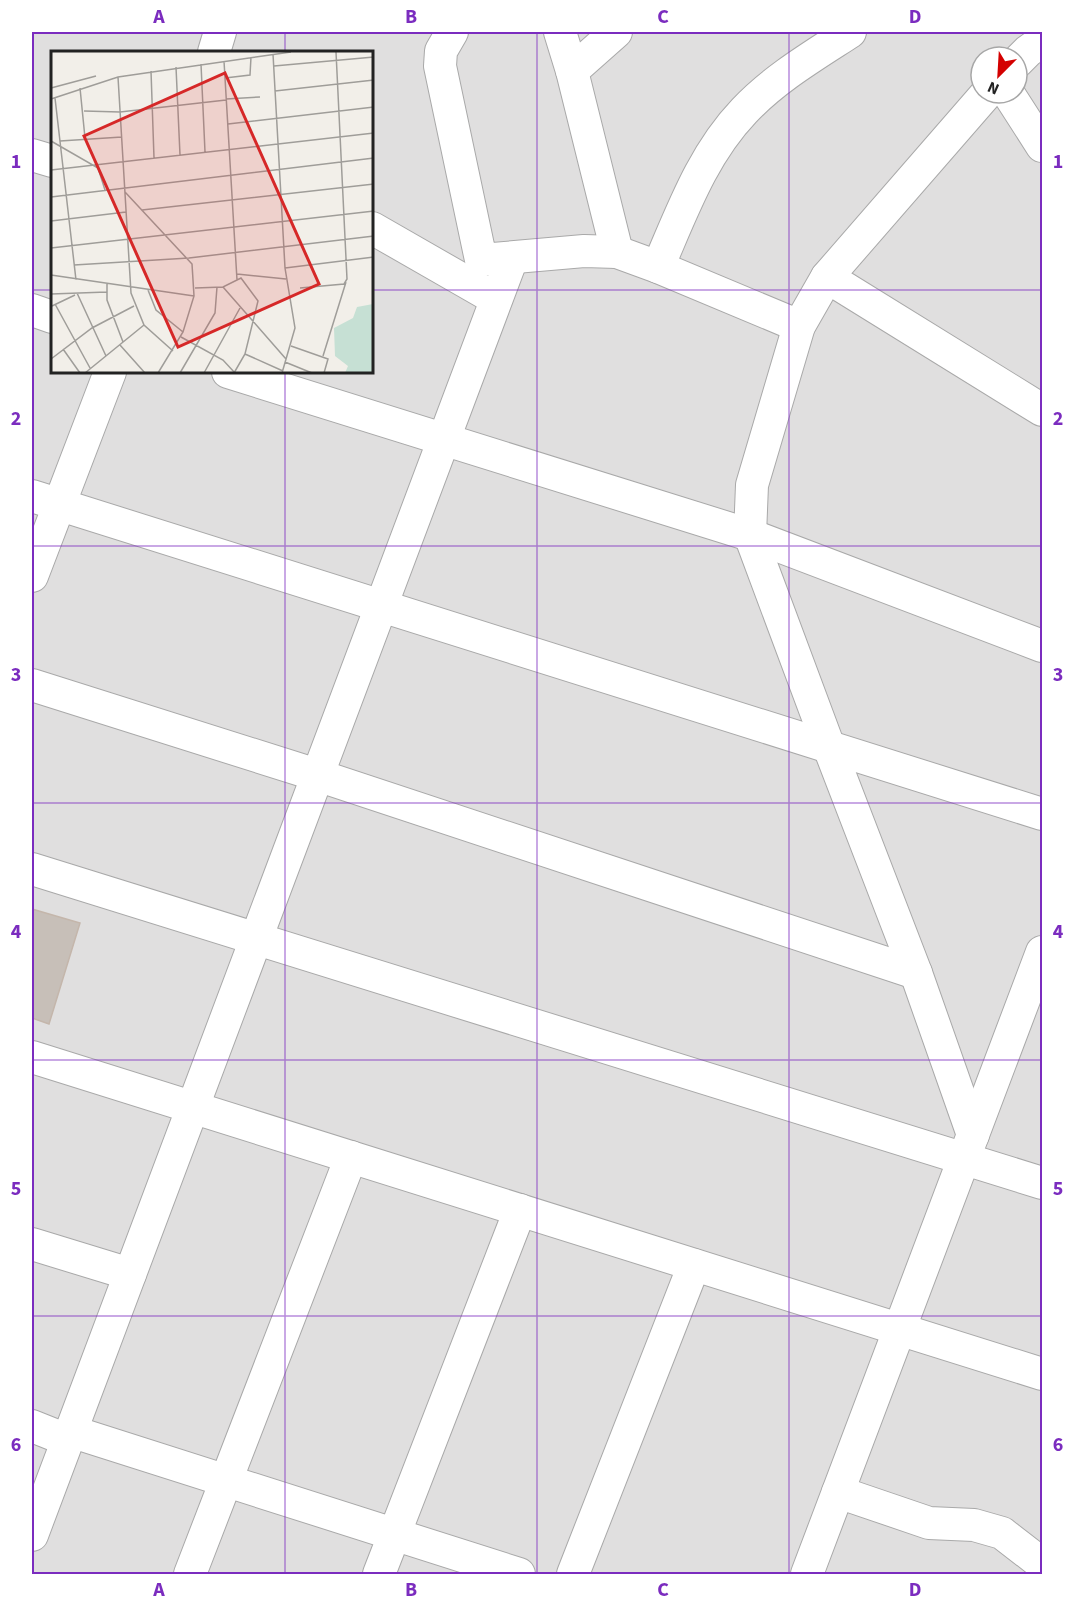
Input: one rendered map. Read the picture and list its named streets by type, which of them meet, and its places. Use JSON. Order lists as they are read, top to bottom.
{
  "north": "bottom left",
  "grid": {
    "columns": [
      "A",
      "B",
      "C",
      "D"
    ],
    "rows": [
      "1",
      "2",
      "3",
      "4",
      "5",
      "6"
    ]
  }
}
